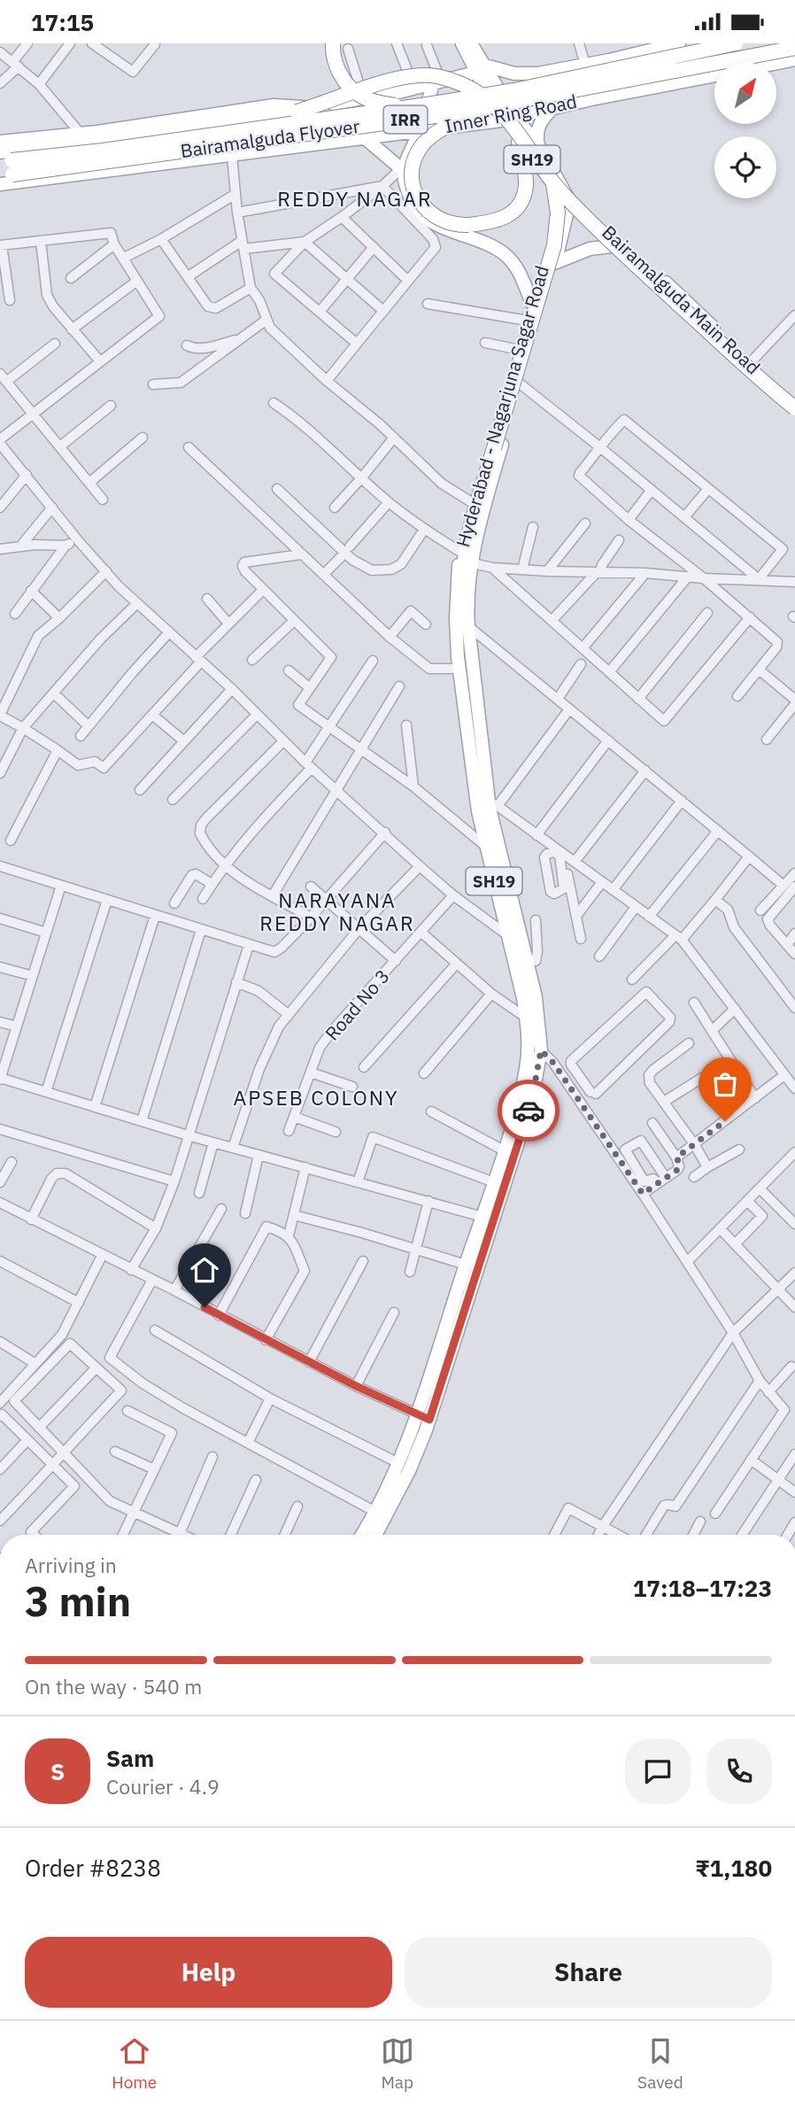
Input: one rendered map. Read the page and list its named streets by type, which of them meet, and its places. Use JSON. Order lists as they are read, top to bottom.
{
  "streets": {
    "highway": ["IRR", "Bairamalguda Flyover"],
    "main road": [
      "Inner Ring Road",
      "SH19",
      "Bairamalguda Main Road",
      "Hyderabad - Nagarjuna Sagar Road"
    ],
    "street": ["Road No 3"]
  },
  "crossings": [
    ["Inner Ring Road", "SH19"],
    ["Inner Ring Road", "Bairamalguda Main Road"],
    ["SH19", "Bairamalguda Main Road"],
    ["SH19", "Hyderabad - Nagarjuna Sagar Road"],
    ["Bairamalguda Main Road", "Hyderabad - Nagarjuna Sagar Road"]
  ],
  "districts": ["REDDY NAGAR", "NARAYANA REDDY NAGAR", "APSEB COLONY"],
  "north": "top right",
  "page": {
    "status": "17:15",
    "heading": ["3 min", "Arriving in", "17:18–17:23"],
    "panel": [
      "Sam",
      "Courier · 4.9",
      "Order #8238",
      "₹1,180"
    ],
    "bar": "On the way · 540 m",
    "round": "S",
    "buttons": ["Help", "Share"],
    "tabs": ["Home", "Map", "Saved"]
  }
}
